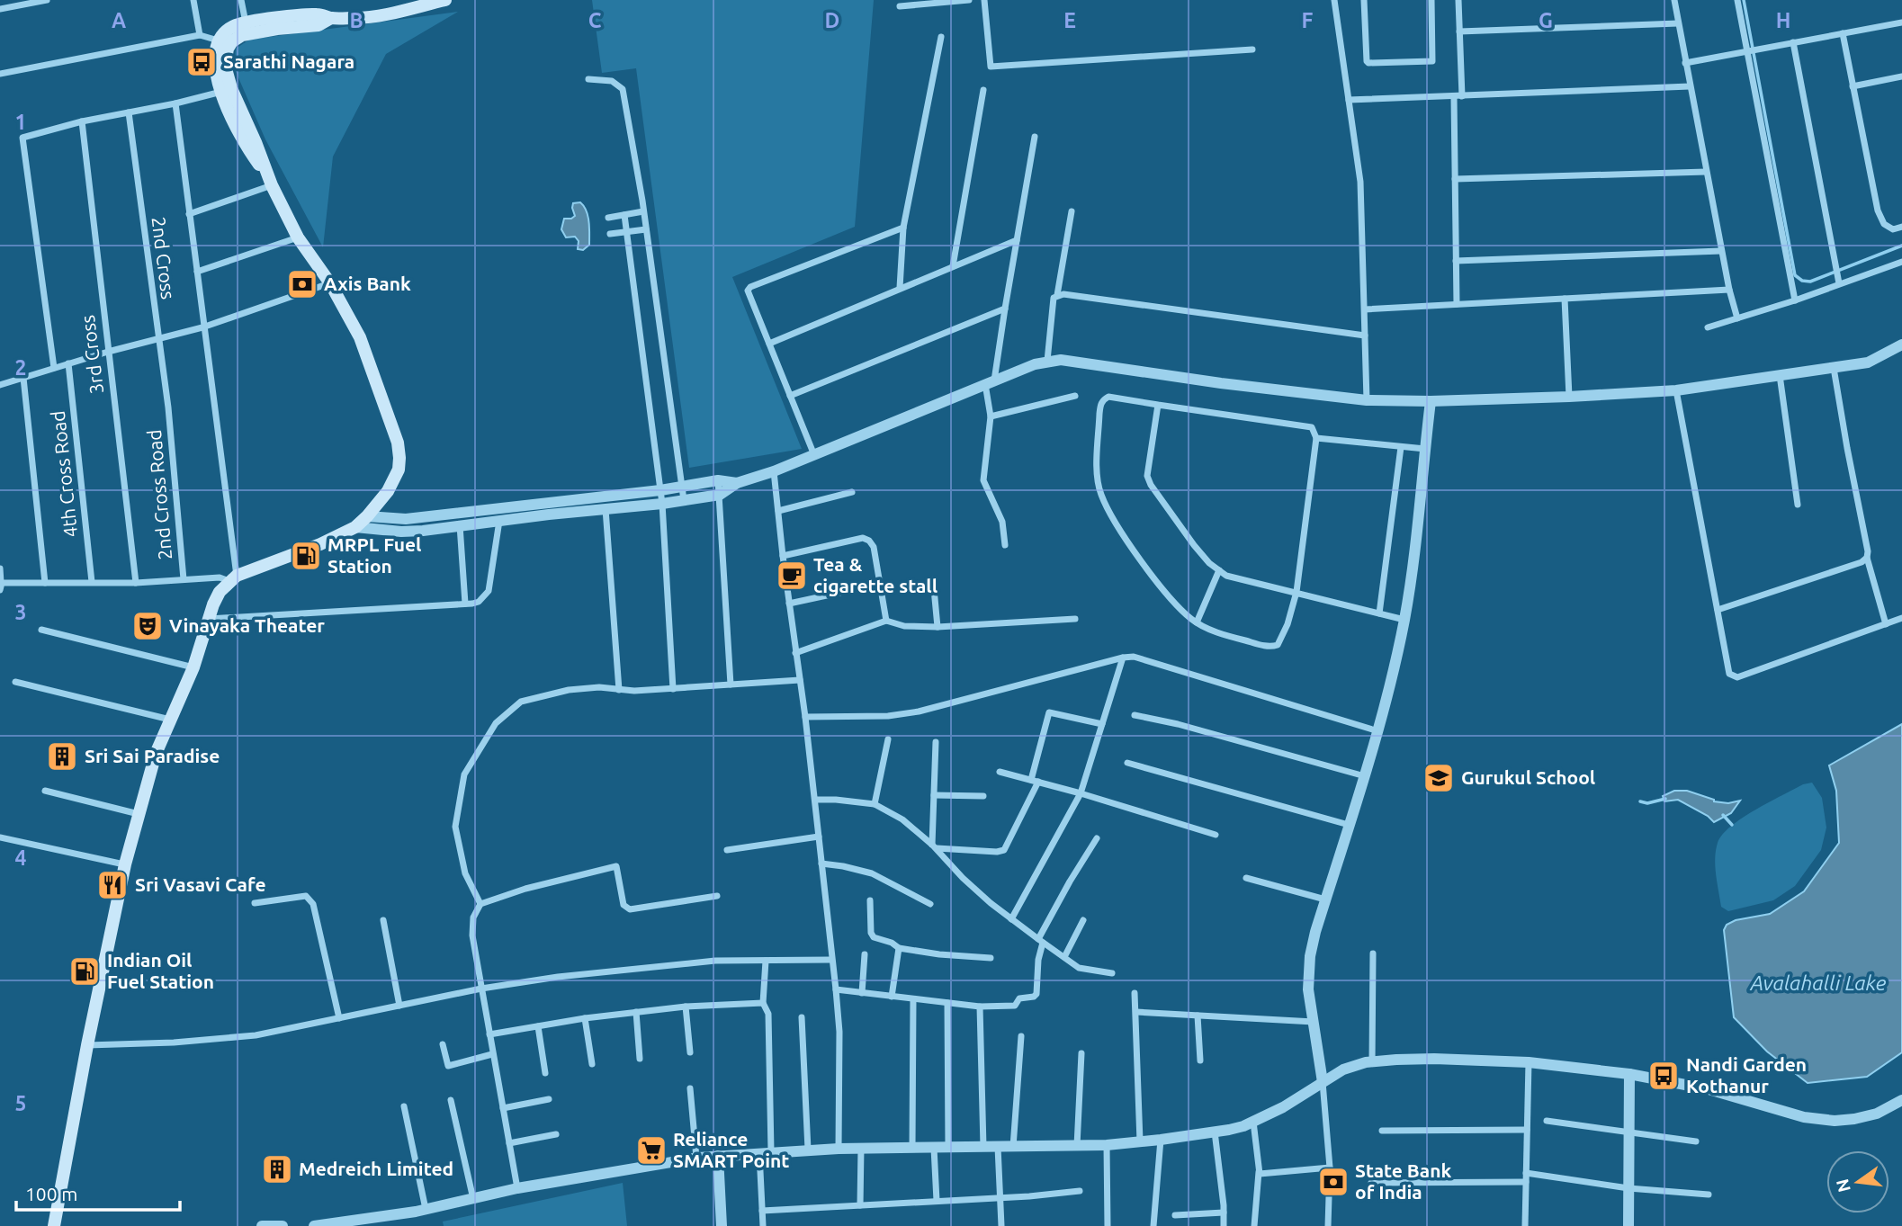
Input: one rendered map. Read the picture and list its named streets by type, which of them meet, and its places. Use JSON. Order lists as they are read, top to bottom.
{
  "streets": {
    "street": [
      "2nd Cross",
      "3rd Cross",
      "4th Cross Road",
      "2nd Cross Road"
    ]
  },
  "crossings": [
    ["2nd Cross", "2nd Cross Road"]
  ],
  "water": ["Avalahalli Lake"],
  "places": {
    "bus stop": ["Sarathi Nagara", "Nandi Garden Kothanur"],
    "bank": ["Axis Bank", "State Bank of India"],
    "fuel station": ["MRPL Fuel Station", "Indian Oil Fuel Station"],
    "cafe": ["Tea & cigarette stall"],
    "theatre": ["Vinayaka Theater"],
    "building": ["Sri Sai Paradise", "Medreich Limited"],
    "school or university": ["Gurukul School"],
    "restaurant": ["Sri Vasavi Cafe"],
    "supermarket": ["Reliance SMART Point"]
  },
  "scale_bar": "100 m",
  "north": "left",
  "grid": {
    "columns": [
      "A",
      "B",
      "C",
      "D",
      "E",
      "F",
      "G",
      "H"
    ],
    "rows": [
      "1",
      "2",
      "3",
      "4",
      "5"
    ]
  }
}
